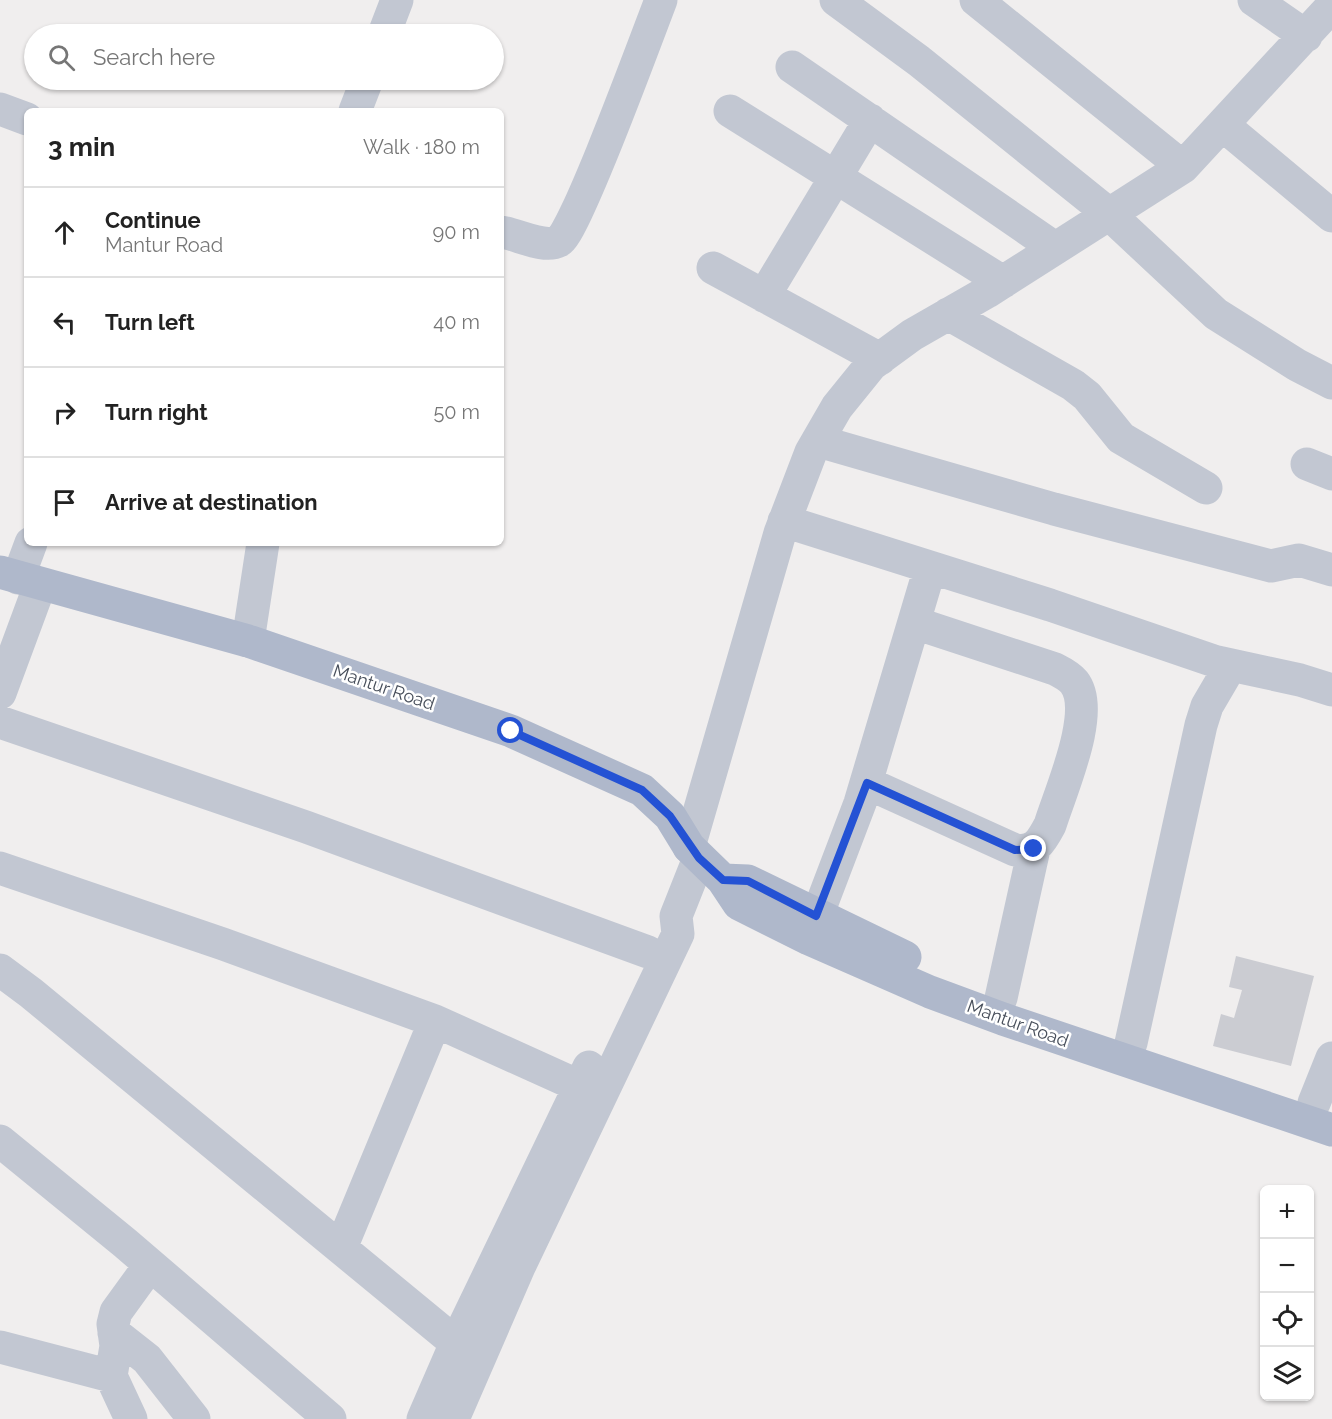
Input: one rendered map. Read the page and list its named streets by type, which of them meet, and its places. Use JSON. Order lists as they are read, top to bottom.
{
  "streets": {
    "main road": ["Mantur Road"]
  },
  "page": {
    "search": "Search here",
    "heading": ["3 min", "Walk · 180 m"],
    "list": [
      ["Continue", "Mantur Road", "90 m"],
      ["Turn left", "40 m"],
      ["Turn right", "50 m"],
      "Arrive at destination"
    ],
    "map_buttons": ["+", "−"]
  }
}
